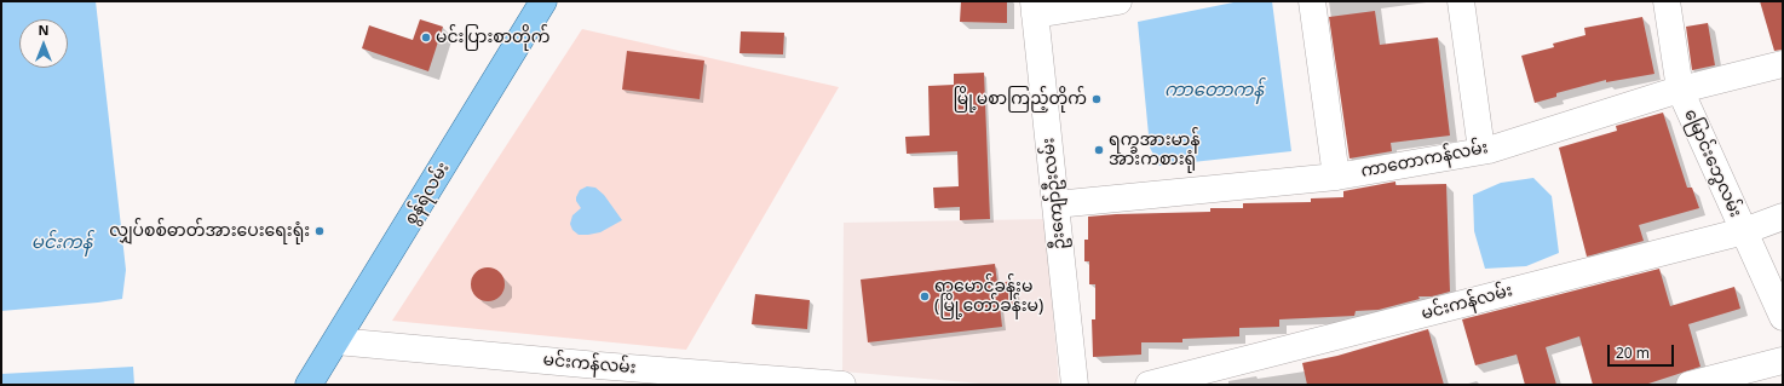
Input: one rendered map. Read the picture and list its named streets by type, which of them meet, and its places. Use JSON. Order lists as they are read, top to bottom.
{
  "streets": {
    "main road": ["စွန်ရဲလမ်း"],
    "street": [
      "ကာတောကန်လမ်း",
      "မြောင်းဘွေလမ်း",
      "ဦးကျော်ဦးလမ်း",
      "မင်းကန်လမ်း"
    ]
  },
  "crossings": [
    ["ကာတောကန်လမ်း", "မြောင်းဘွေလမ်း"],
    ["ကာတောကန်လမ်း", "ဦးကျော်ဦးလမ်း"],
    ["မြောင်းဘွေလမ်း", "မင်းကန်လမ်း"],
    ["စွန်ရဲလမ်း", "မင်းကန်လမ်း"]
  ],
  "water": ["ကာတောကန်", "မင်းကန်"],
  "places": [
    "မင်းပြားစာတိုက်",
    "မြို့မစာကြည့်တိုက်",
    "ရက္ခအားမာန် အားကစားရုံ",
    "လျှပ်စစ်ဓာတ်အားပေးရေးရုံး",
    "ရာမောင်ခန်းမ (မြို့တော်ခန်းမ)"
  ],
  "scale_bar": "20 m",
  "north": "top"
}
